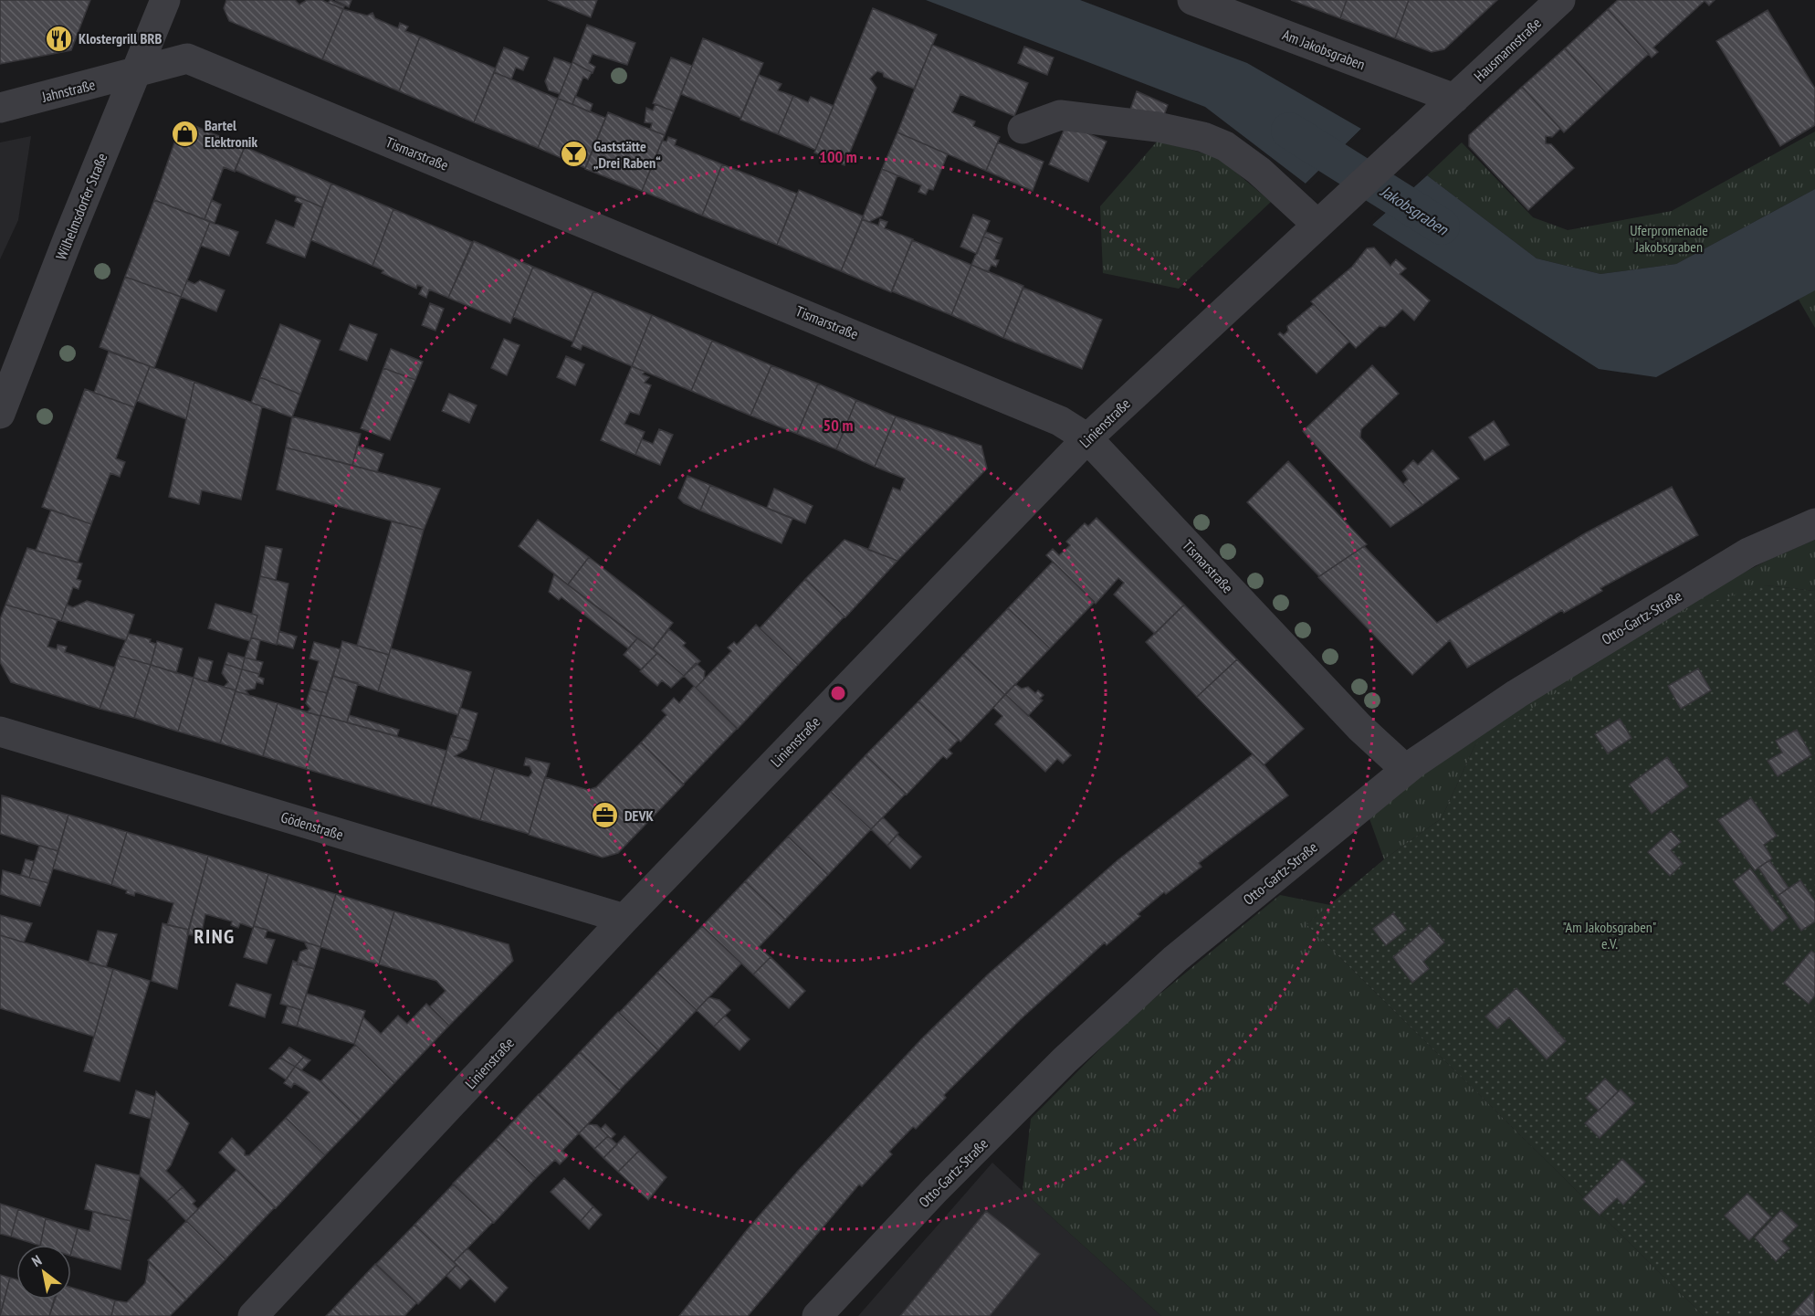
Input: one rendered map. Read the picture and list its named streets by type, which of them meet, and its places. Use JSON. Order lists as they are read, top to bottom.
{
  "streets": {
    "street": [
      "Am Jakobsgraben",
      "Hausmannstraße",
      "Jahnstraße",
      "Tismarstraße",
      "Wilhelmsdorfer Straße",
      "Linienstraße",
      "Otto-Gartz-Straße",
      "Gödenstraße"
    ]
  },
  "crossings": [
    ["Am Jakobsgraben", "Hausmannstraße"],
    ["Am Jakobsgraben", "Linienstraße"],
    ["Hausmannstraße", "Linienstraße"],
    ["Jahnstraße", "Tismarstraße"],
    ["Jahnstraße", "Wilhelmsdorfer Straße"],
    ["Tismarstraße", "Wilhelmsdorfer Straße"],
    ["Tismarstraße", "Linienstraße"],
    ["Tismarstraße", "Otto-Gartz-Straße"],
    ["Linienstraße", "Gödenstraße"]
  ],
  "districts": ["RING"],
  "water": ["Jakobsgraben"],
  "parks": ["Uferpromenade Jakobsgraben", "\"Am Jakobsgraben\" e.V."],
  "places": {
    "restaurant": ["Klostergrill BRB"],
    "shop": ["Bartel Elektronik"],
    "bar": ["Gaststätte „Drei Raben“"],
    "office": ["DEVK"]
  },
  "north": "top left",
  "rings": ["100 m", "50 m"]
}
